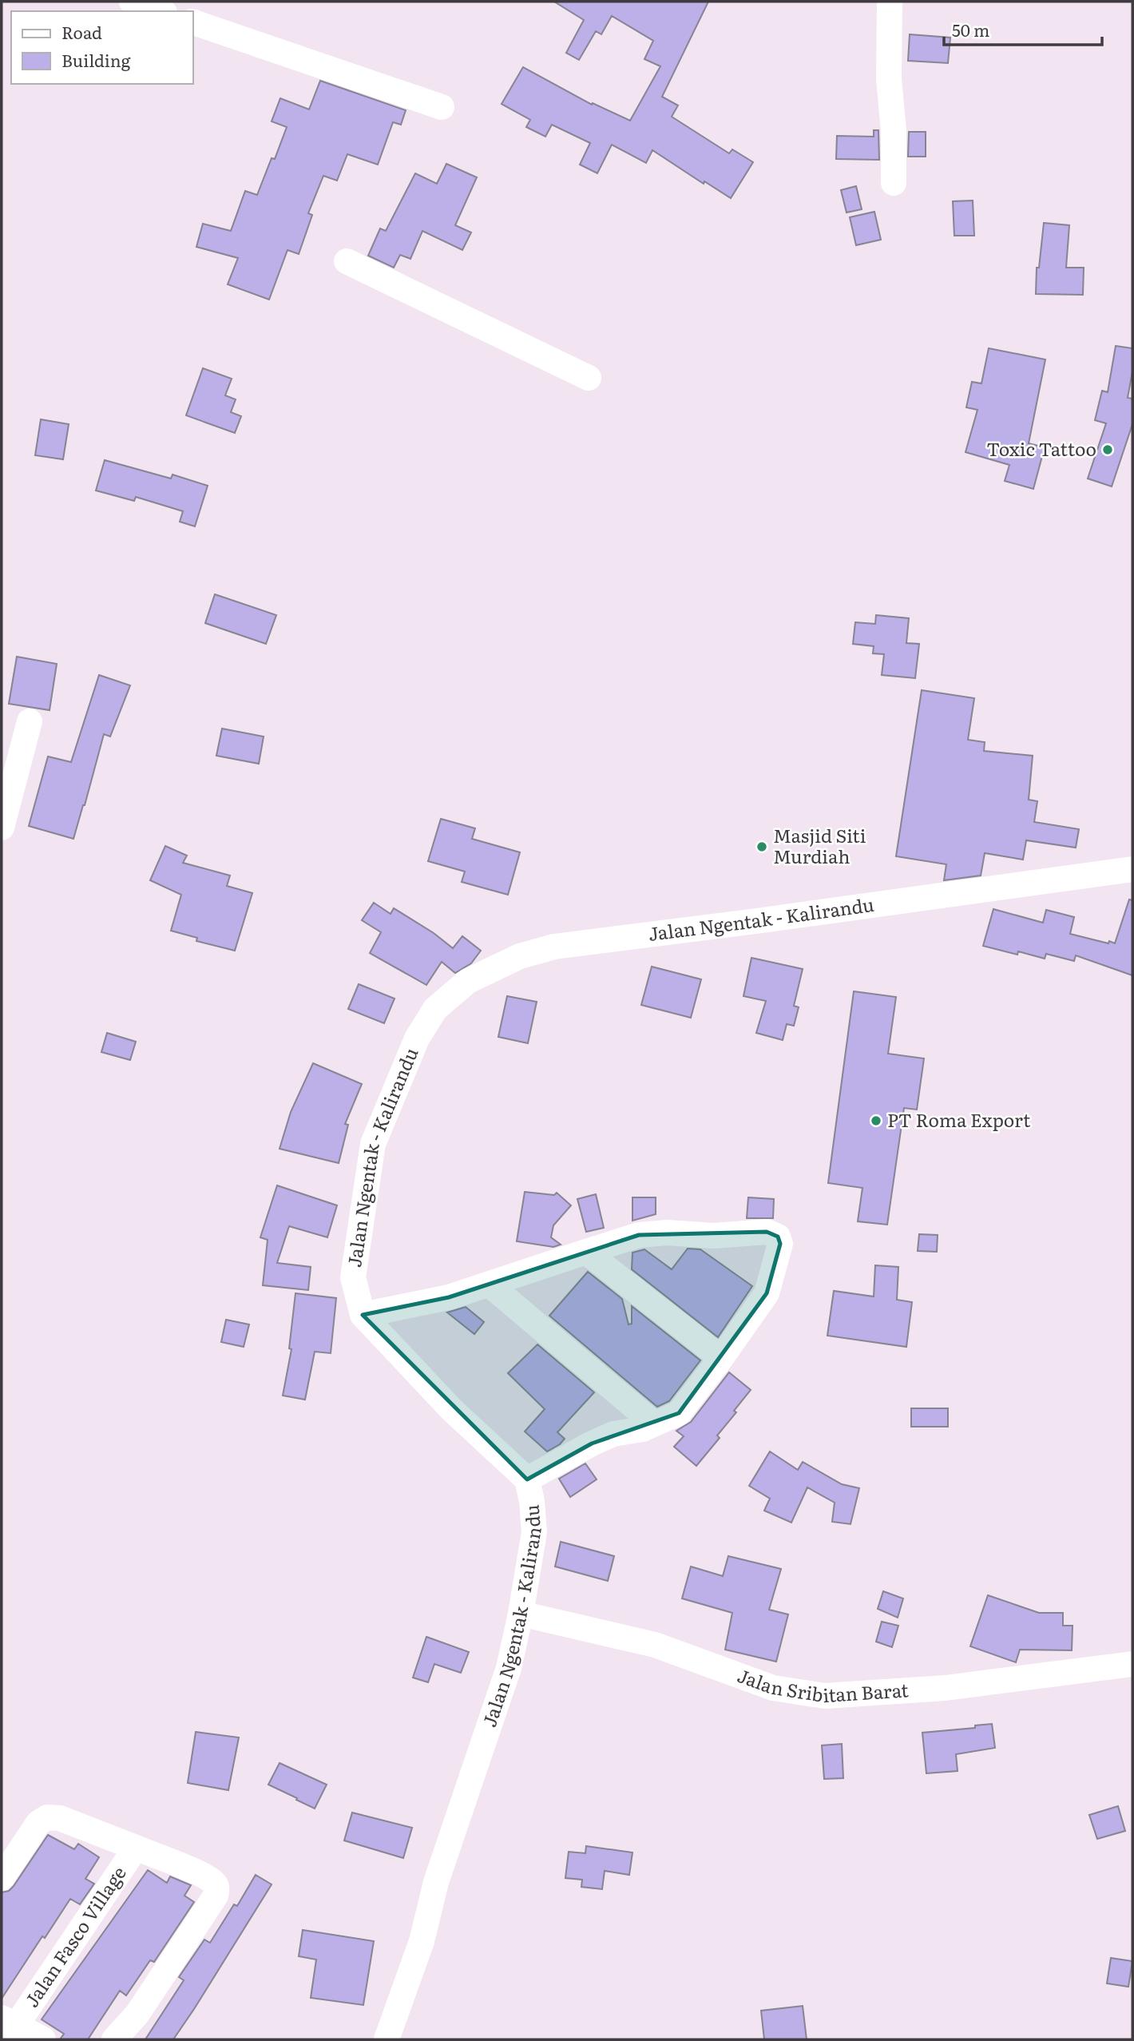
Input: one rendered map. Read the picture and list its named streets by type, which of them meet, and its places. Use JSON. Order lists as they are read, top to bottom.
{
  "streets": {
    "street": ["Jalan Ngentak - Kalirandu", "Jalan Sribitan Barat", "Jalan Fasco Village"]
  },
  "crossings": [
    ["Jalan Ngentak - Kalirandu", "Jalan Sribitan Barat"]
  ],
  "places": ["Toxic Tattoo", "Masjid Siti Murdiah", "PT Roma Export"],
  "legend": ["Road", "Building"],
  "scale_bar": "50 m"
}
